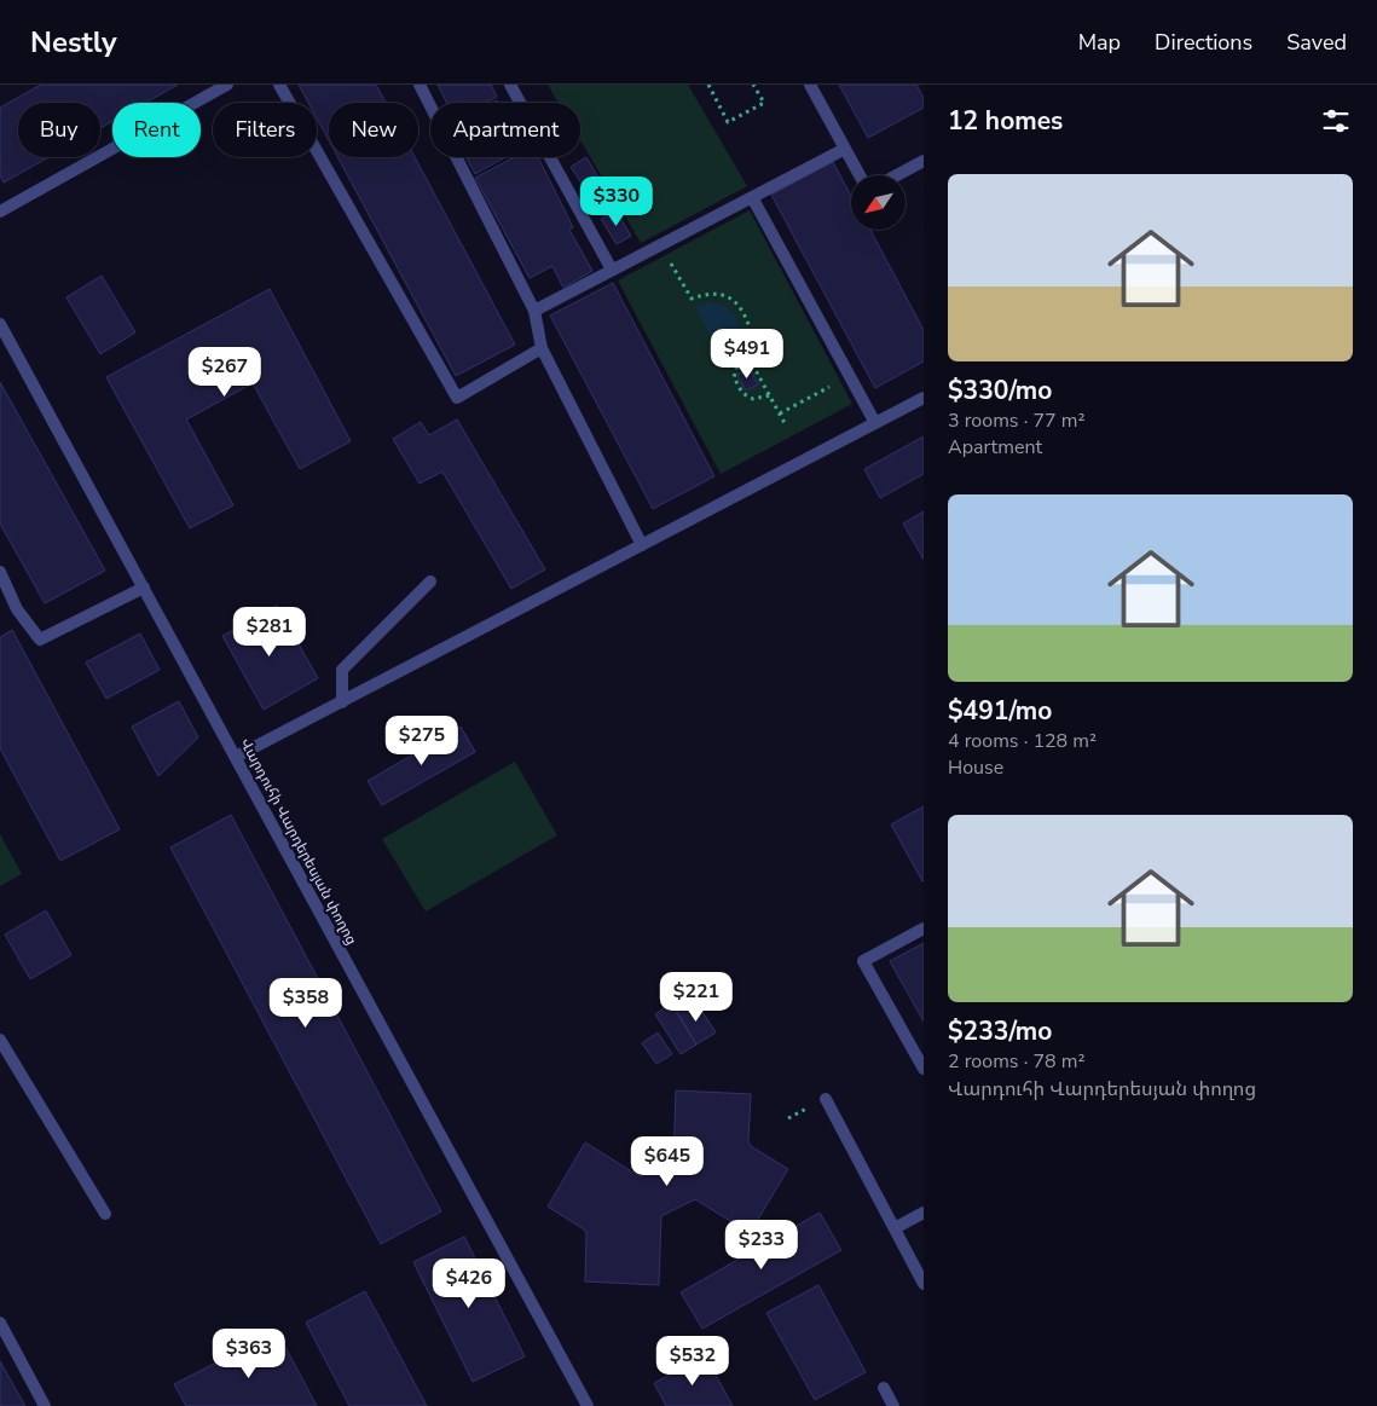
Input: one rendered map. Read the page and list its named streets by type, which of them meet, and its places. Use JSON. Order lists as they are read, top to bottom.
{
  "streets": {
    "street": ["Վարդուհի Վարդերեսյան փողոց"]
  },
  "north": "bottom left",
  "page": {
    "header": "Nestly",
    "nav": ["Map", "Directions", "Saved"],
    "heading": "12 homes",
    "chip": [
      "Buy",
      "Rent",
      "Filters",
      "New",
      "Apartment"
    ],
    "list": [
      {
        "name": "$330/mo",
        "note": "3 rooms · 77 m² · Apartment"
      },
      {
        "name": "$491/mo",
        "note": "4 rooms · 128 m² · House"
      },
      {
        "name": "$233/mo",
        "note": "2 rooms · 78 m² · Վարդուհի Վարդերեսյան փողոց"
      }
    ],
    "price": [
      "$330",
      "$491",
      "$267",
      "$281",
      "$275",
      "$221",
      "$358",
      "$645",
      "$233",
      "$426",
      "$363",
      "$532"
    ]
  }
}
